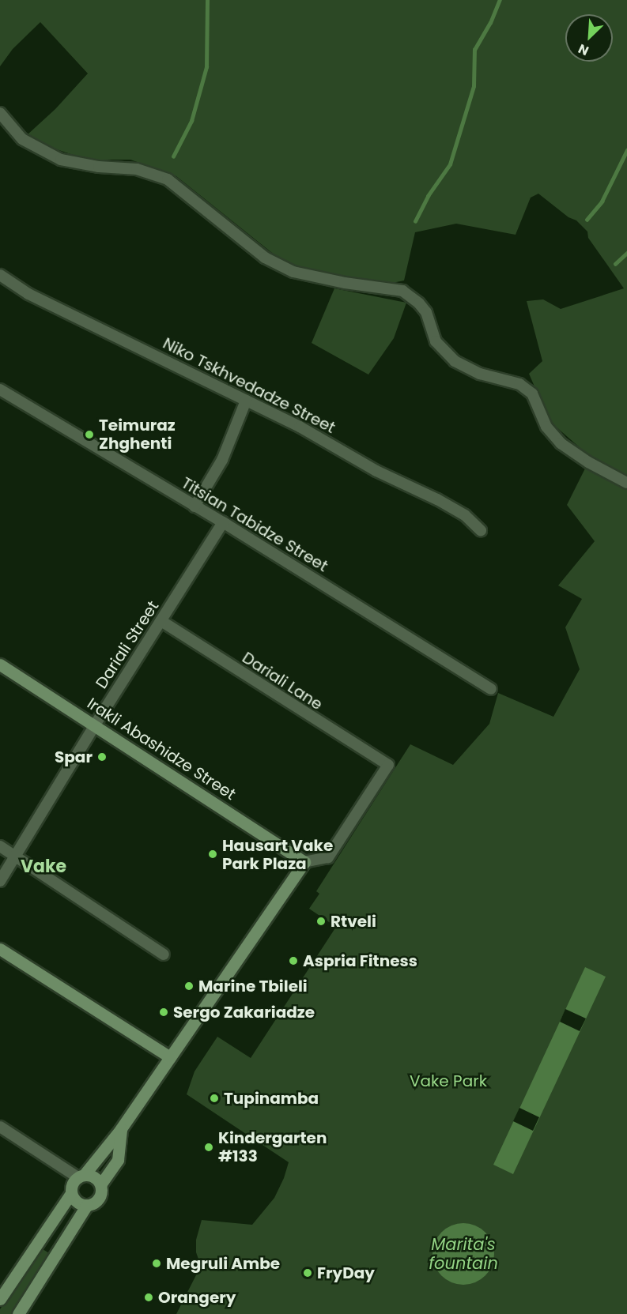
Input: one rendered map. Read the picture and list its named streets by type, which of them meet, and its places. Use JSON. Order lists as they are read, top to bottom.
{
  "streets": {
    "street": [
      "Niko Tskhvedadze Street",
      "Titsian Tabidze Street",
      "Dariali Street",
      "Dariali Lane",
      "Irakli Abashidze Street"
    ]
  },
  "crossings": [
    ["Titsian Tabidze Street", "Dariali Street"],
    ["Dariali Street", "Dariali Lane"],
    ["Dariali Street", "Irakli Abashidze Street"],
    ["Dariali Lane", "Irakli Abashidze Street"]
  ],
  "districts": ["Vake"],
  "water": ["Marita's fountain"],
  "parks": ["Vake Park"],
  "places": [
    "Teimuraz Zhghenti",
    "Spar",
    "Hausart Vake Park Plaza",
    "Rtveli",
    "Aspria Fitness",
    "Marine Tbileli",
    "Sergo Zakariadze",
    "Tupinamba",
    "Kindergarten #133",
    "Megruli Ambe",
    "FryDay",
    "Orangery"
  ],
  "north": "bottom left"
}
